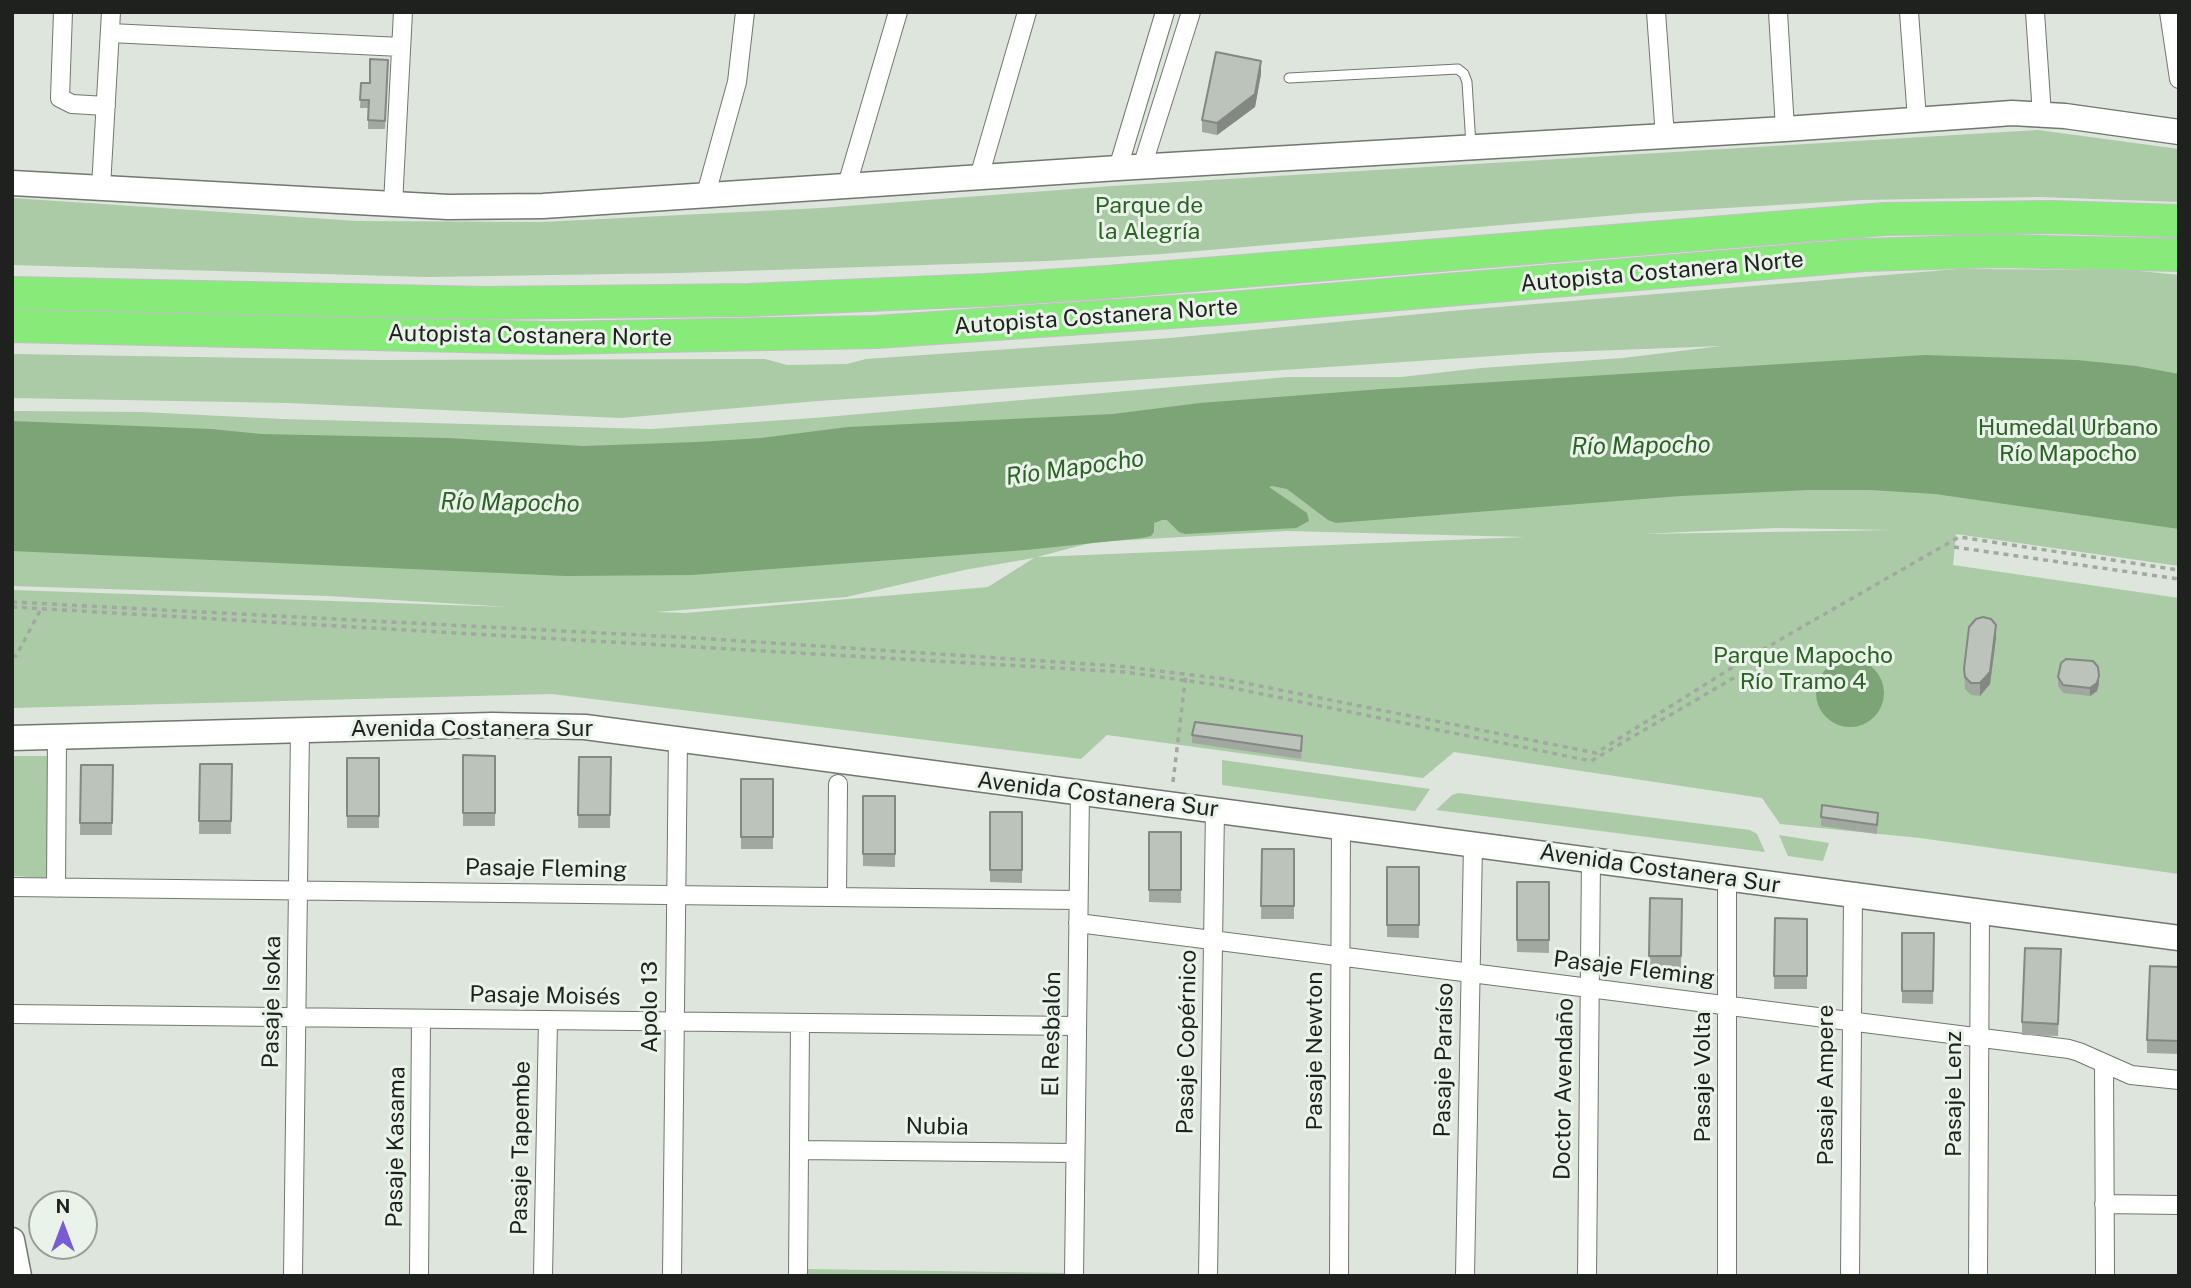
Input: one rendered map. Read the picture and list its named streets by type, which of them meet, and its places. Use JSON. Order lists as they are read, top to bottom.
{
  "streets": {
    "highway": ["Autopista Costanera Norte"],
    "main road": ["Avenida Costanera Sur"],
    "street": [
      "Pasaje Fleming",
      "Pasaje Moisés",
      "Pasaje Isoka",
      "Apolo 13",
      "El Resbalón",
      "Pasaje Copérnico",
      "Pasaje Newton",
      "Pasaje Paraíso",
      "Pasaje Volta",
      "Pasaje Ampere",
      "Doctor Avendaño",
      "Pasaje Lenz",
      "Nubia",
      "Pasaje Kasama",
      "Pasaje Tapembe"
    ]
  },
  "crossings": [
    ["Avenida Costanera Sur", "Pasaje Isoka"],
    ["Avenida Costanera Sur", "Apolo 13"],
    ["Avenida Costanera Sur", "El Resbalón"],
    ["Avenida Costanera Sur", "Pasaje Copérnico"],
    ["Avenida Costanera Sur", "Pasaje Newton"],
    ["Avenida Costanera Sur", "Pasaje Paraíso"],
    ["Avenida Costanera Sur", "Pasaje Volta"],
    ["Avenida Costanera Sur", "Pasaje Ampere"],
    ["Avenida Costanera Sur", "Doctor Avendaño"],
    ["Avenida Costanera Sur", "Pasaje Lenz"],
    ["Pasaje Fleming", "Pasaje Isoka"],
    ["Pasaje Fleming", "Apolo 13"],
    ["Pasaje Fleming", "El Resbalón"],
    ["Pasaje Fleming", "Pasaje Copérnico"],
    ["Pasaje Fleming", "Pasaje Newton"],
    ["Pasaje Fleming", "Pasaje Paraíso"],
    ["Pasaje Fleming", "Pasaje Volta"],
    ["Pasaje Fleming", "Pasaje Ampere"],
    ["Pasaje Fleming", "Doctor Avendaño"],
    ["Pasaje Fleming", "Pasaje Lenz"],
    ["Pasaje Moisés", "Pasaje Isoka"],
    ["Pasaje Moisés", "Apolo 13"],
    ["Pasaje Moisés", "El Resbalón"],
    ["Pasaje Moisés", "Pasaje Kasama"],
    ["Pasaje Moisés", "Pasaje Tapembe"],
    ["El Resbalón", "Nubia"]
  ],
  "water": ["Río Mapocho"],
  "parks": ["Parque de la Alegría", "Humedal Urbano Río Mapocho", "Parque Mapocho Río Tramo 4"],
  "north": "top"
}
